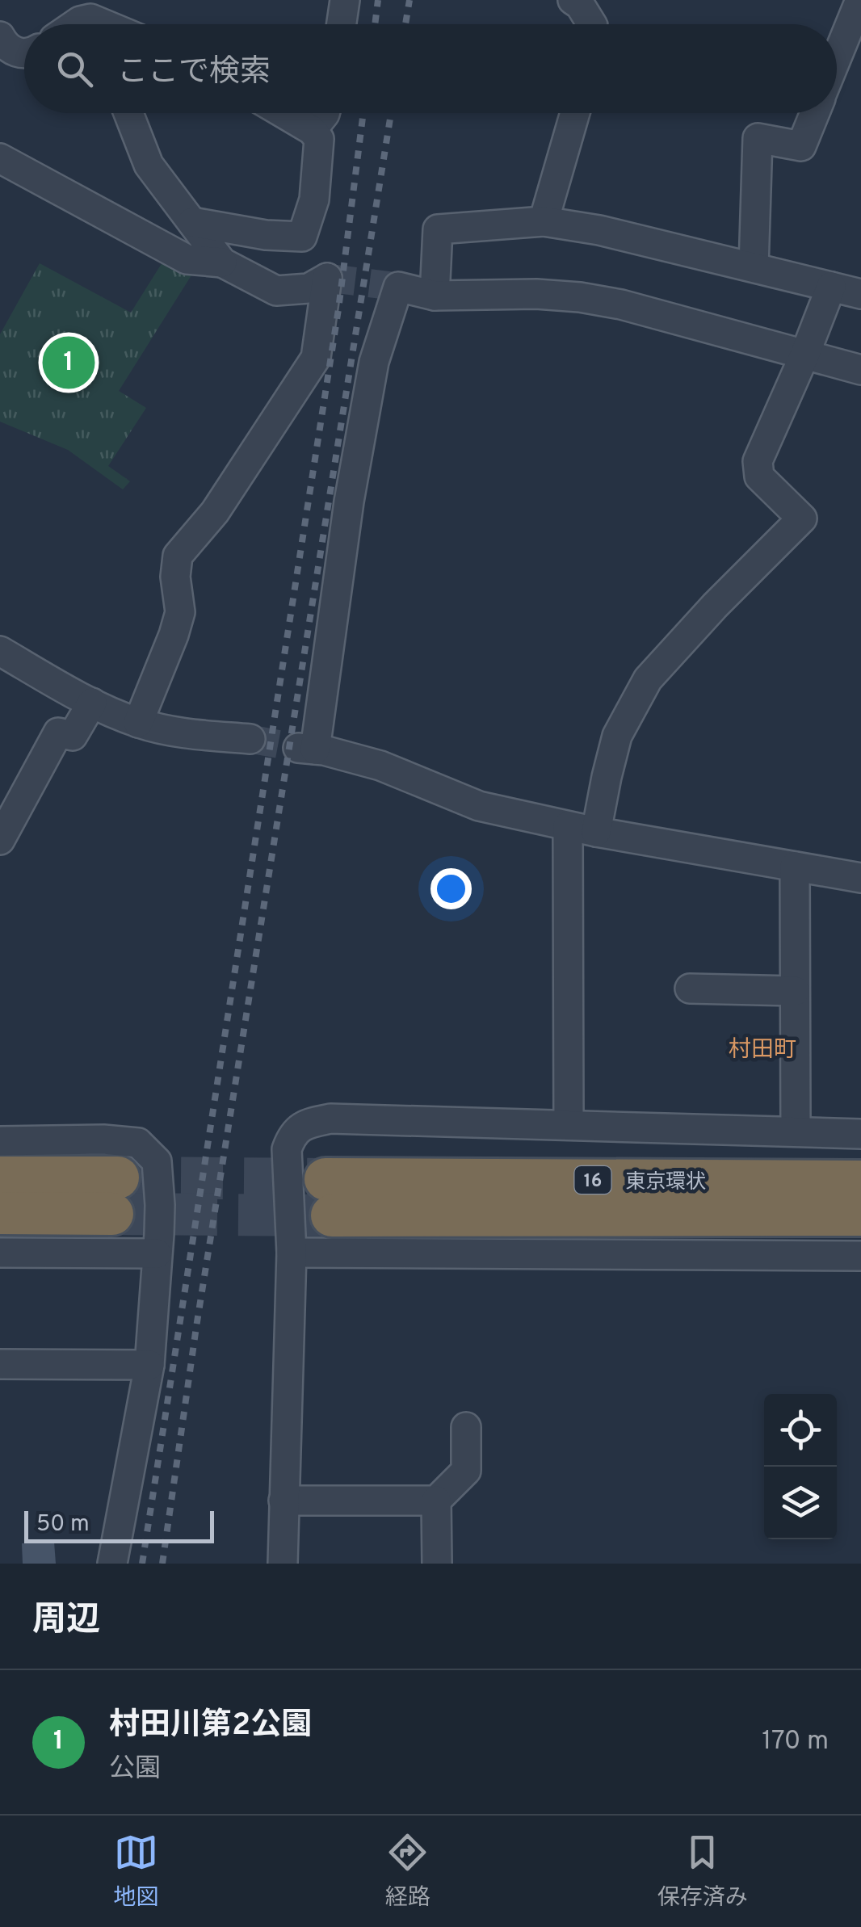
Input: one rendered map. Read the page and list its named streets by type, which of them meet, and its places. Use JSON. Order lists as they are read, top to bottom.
{
  "streets": {
    "highway": ["16", "東京環状"]
  },
  "districts": ["村田町"],
  "scale_bar": "50 m",
  "page": {
    "search": "ここで検索",
    "pins": "1",
    "scale": "50 m",
    "heading": "周辺",
    "list": [
      {
        "mark": "1",
        "name": "村田川第2公園",
        "note": "公園",
        "value": "170 m"
      }
    ],
    "nav": ["地図", "経路", "保存済み"]
  }
}
